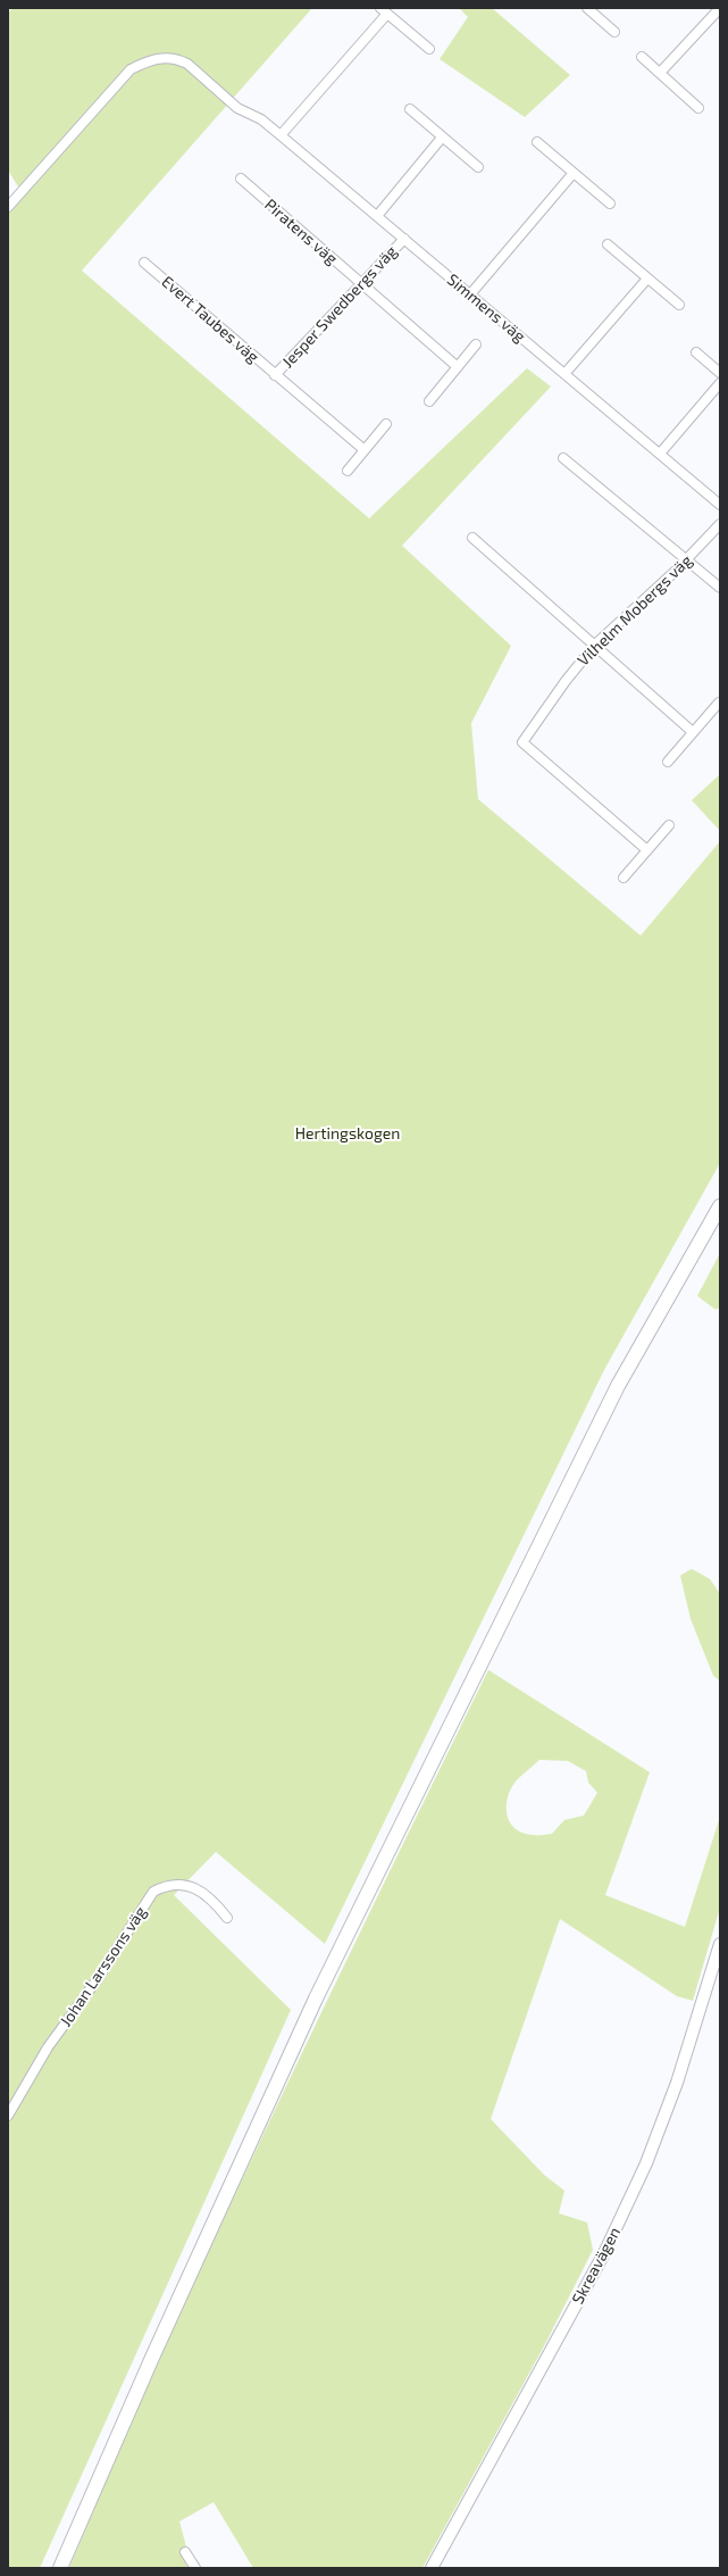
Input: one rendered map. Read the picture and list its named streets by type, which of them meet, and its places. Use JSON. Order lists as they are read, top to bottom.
{
  "streets": {
    "street": [
      "Piratens väg",
      "Jesper Swedbergs väg",
      "Simmens väg",
      "Evert Taubes väg",
      "Vilhelm Mobergs väg",
      "Johan Larssons väg",
      "Skreavägen"
    ]
  },
  "crossings": [
    ["Piratens väg", "Jesper Swedbergs väg"],
    ["Jesper Swedbergs väg", "Simmens väg"],
    ["Jesper Swedbergs väg", "Evert Taubes väg"]
  ],
  "parks": ["Hertingskogen"]
}
